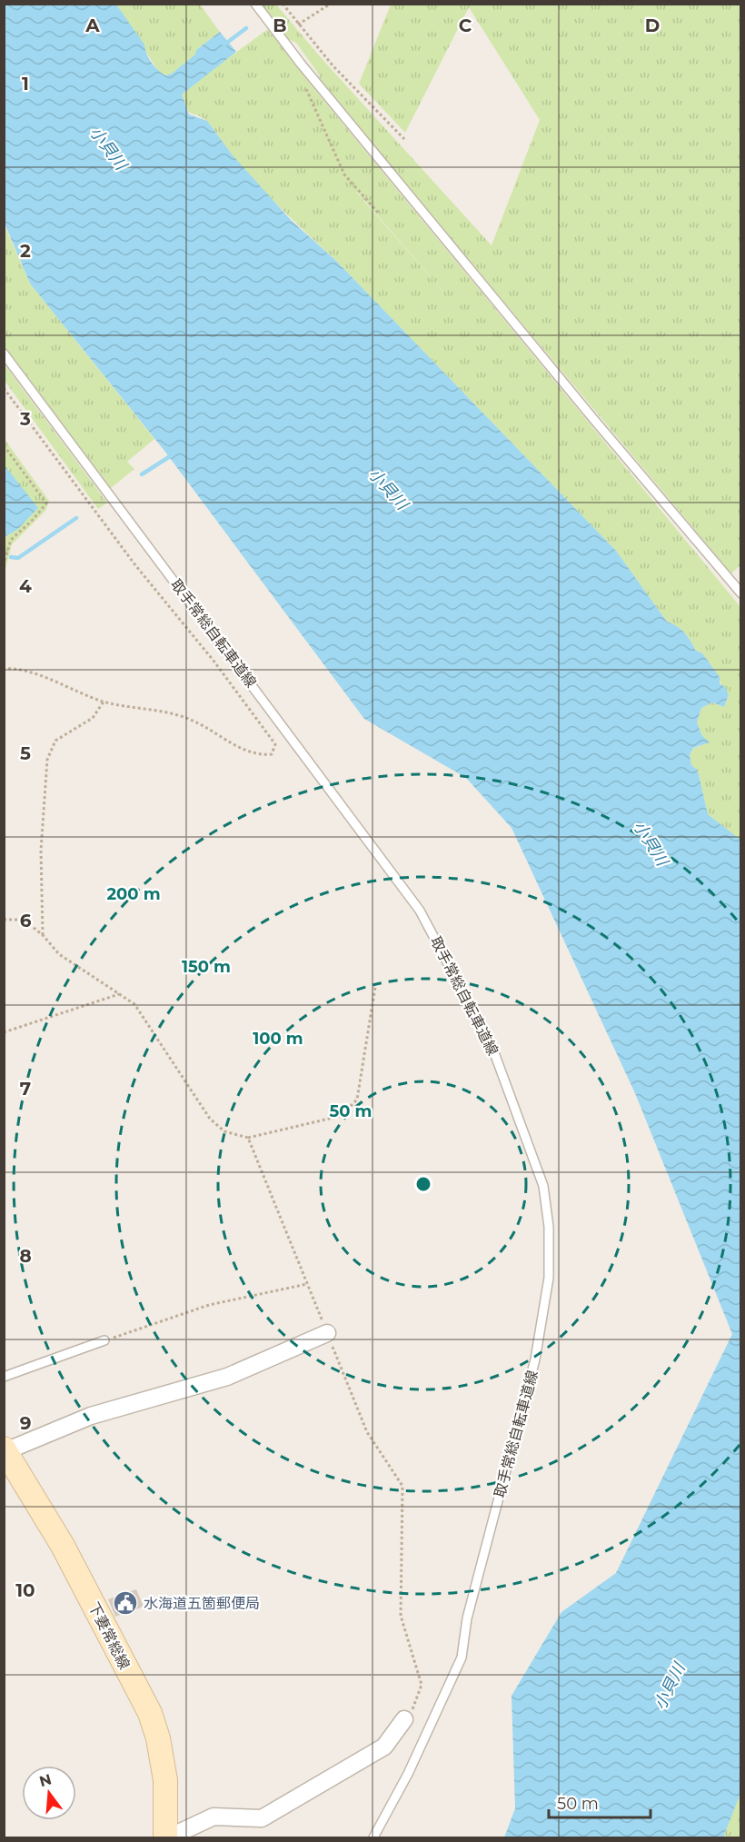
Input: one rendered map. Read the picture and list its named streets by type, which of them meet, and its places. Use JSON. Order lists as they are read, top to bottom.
{
  "streets": {
    "main road": ["下妻常総線"],
    "lane": ["取手常総自転車道線"]
  },
  "water": ["小貝川"],
  "places": {
    "public building": ["水海道五箇郵便局"]
  },
  "scale_bar": "50 m",
  "north": "top",
  "grid": {
    "columns": [
      "A",
      "B",
      "C",
      "D"
    ],
    "rows": [
      "1",
      "2",
      "3",
      "4",
      "5",
      "6",
      "7",
      "8",
      "9",
      "10"
    ]
  },
  "rings": [
    "200 m",
    "150 m",
    "100 m",
    "50 m"
  ]
}
